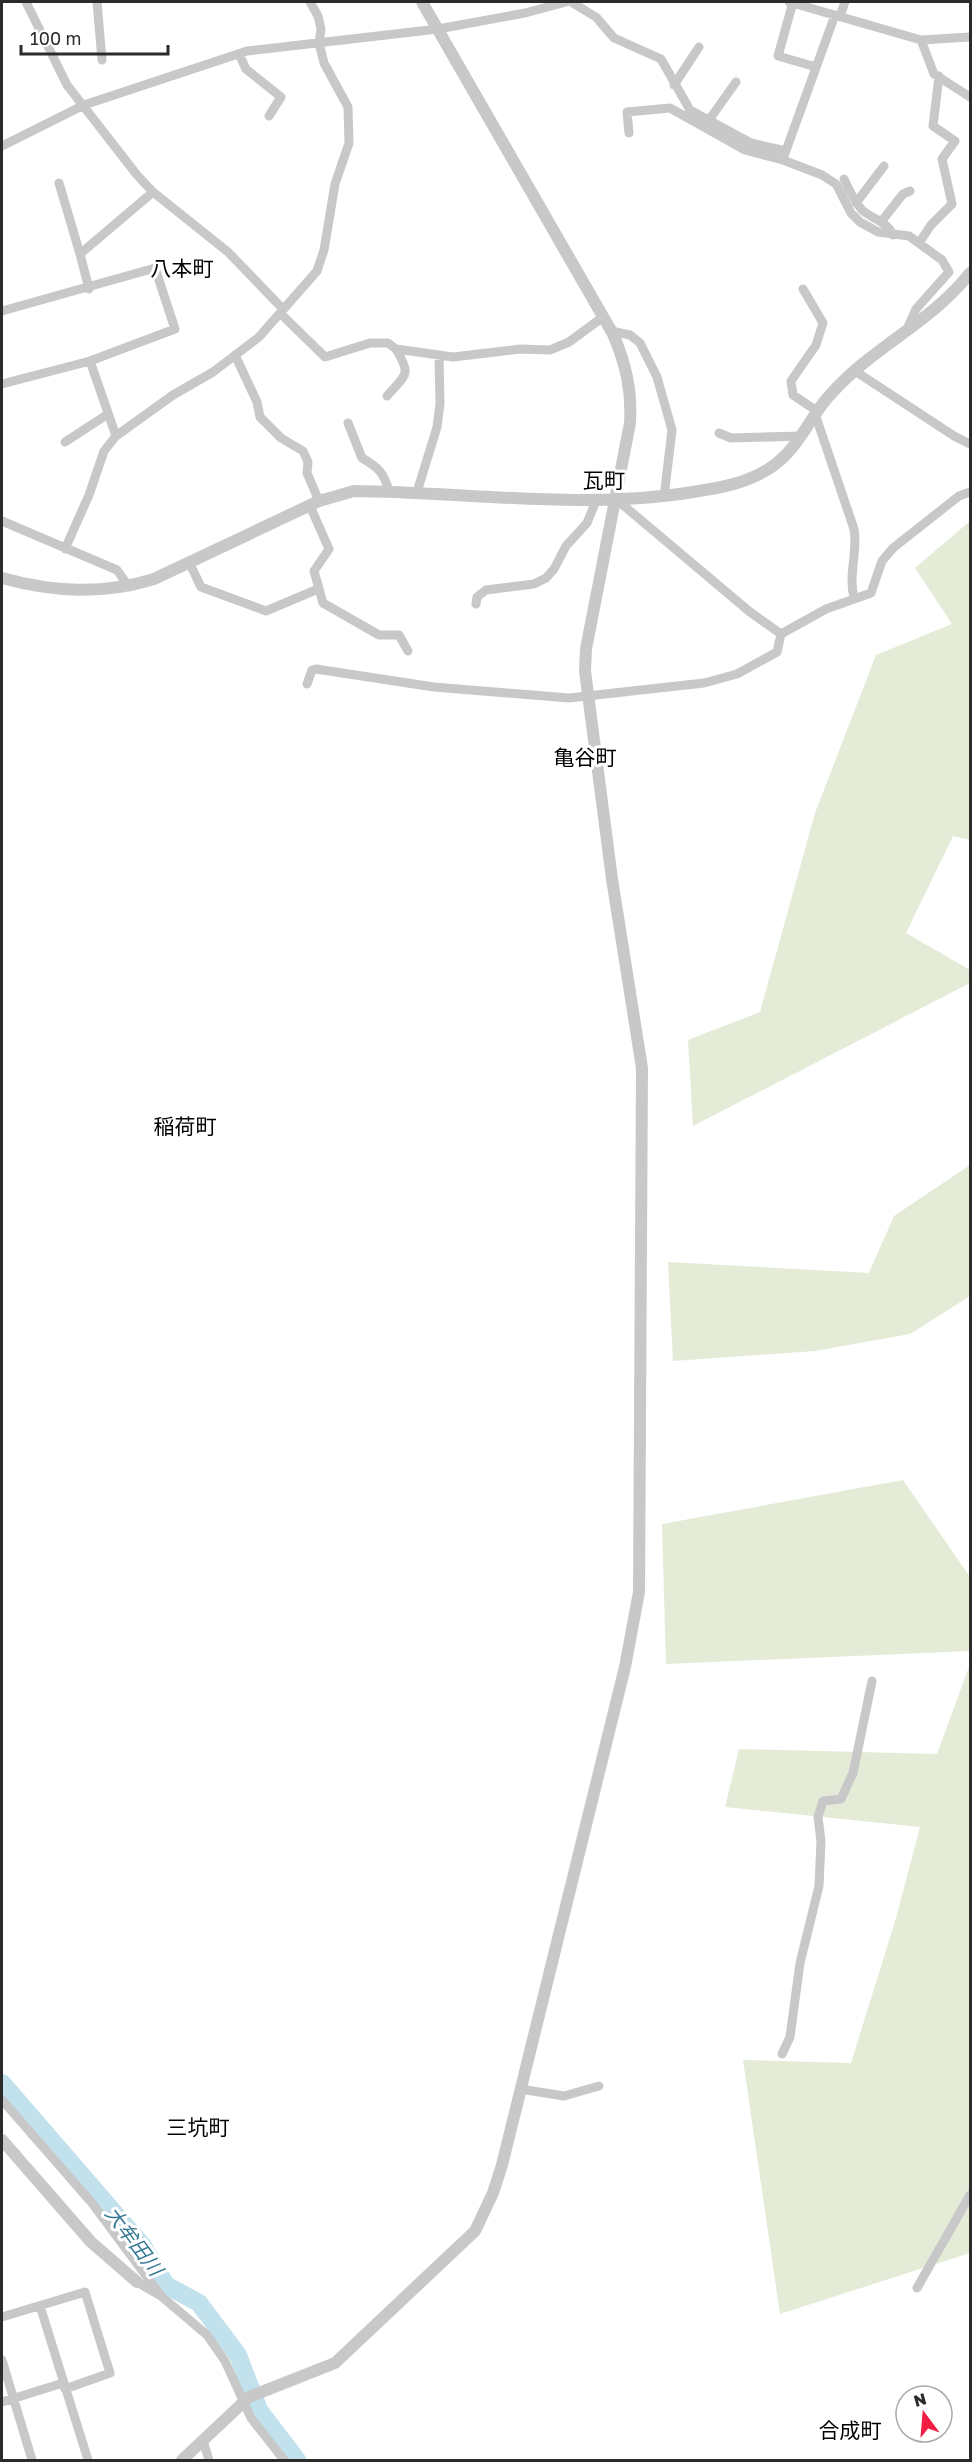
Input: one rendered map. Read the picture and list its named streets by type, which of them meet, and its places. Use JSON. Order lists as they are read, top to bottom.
{
  "districts": [
    "八本町",
    "瓦町",
    "亀谷町",
    "稲荷町",
    "三坑町",
    "合成町"
  ],
  "water": ["大牟田川"],
  "scale_bar": "100 m",
  "north": "top"
}
